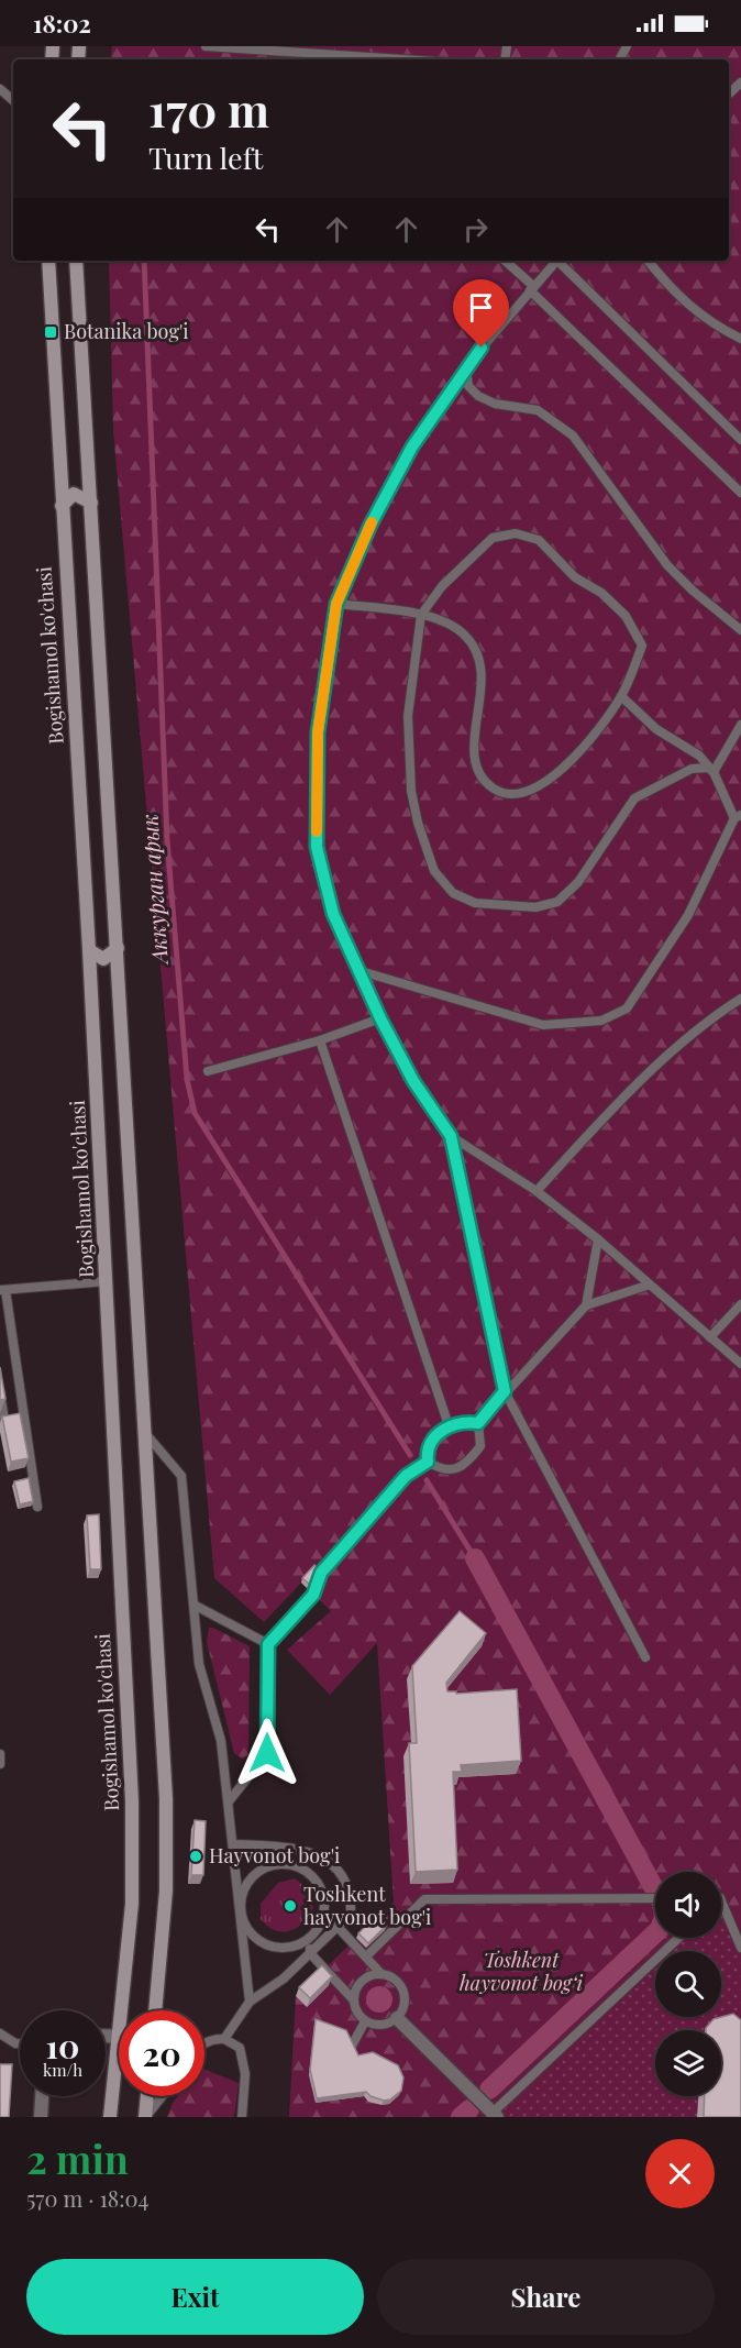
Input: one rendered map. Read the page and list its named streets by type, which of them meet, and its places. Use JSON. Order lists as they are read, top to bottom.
{
  "streets": {
    "main road": ["Bogishamol ko'chasi"]
  },
  "water": ["Аккурган арык"],
  "parks": ["Toshkent hayvonot bogʻi"],
  "places": {
    "transit": ["Botanika bog'i"],
    "other": ["Hayvonot bog'i", "Toshkent hayvonot bog'i"]
  },
  "page": {
    "status": "18:02",
    "turn": ["170 m", "Turn left"],
    "speed": "10 km/h",
    "limit": "20",
    "heading": ["2 min", "570 m · 18:04"],
    "buttons": ["Exit", "Share"]
  }
}
